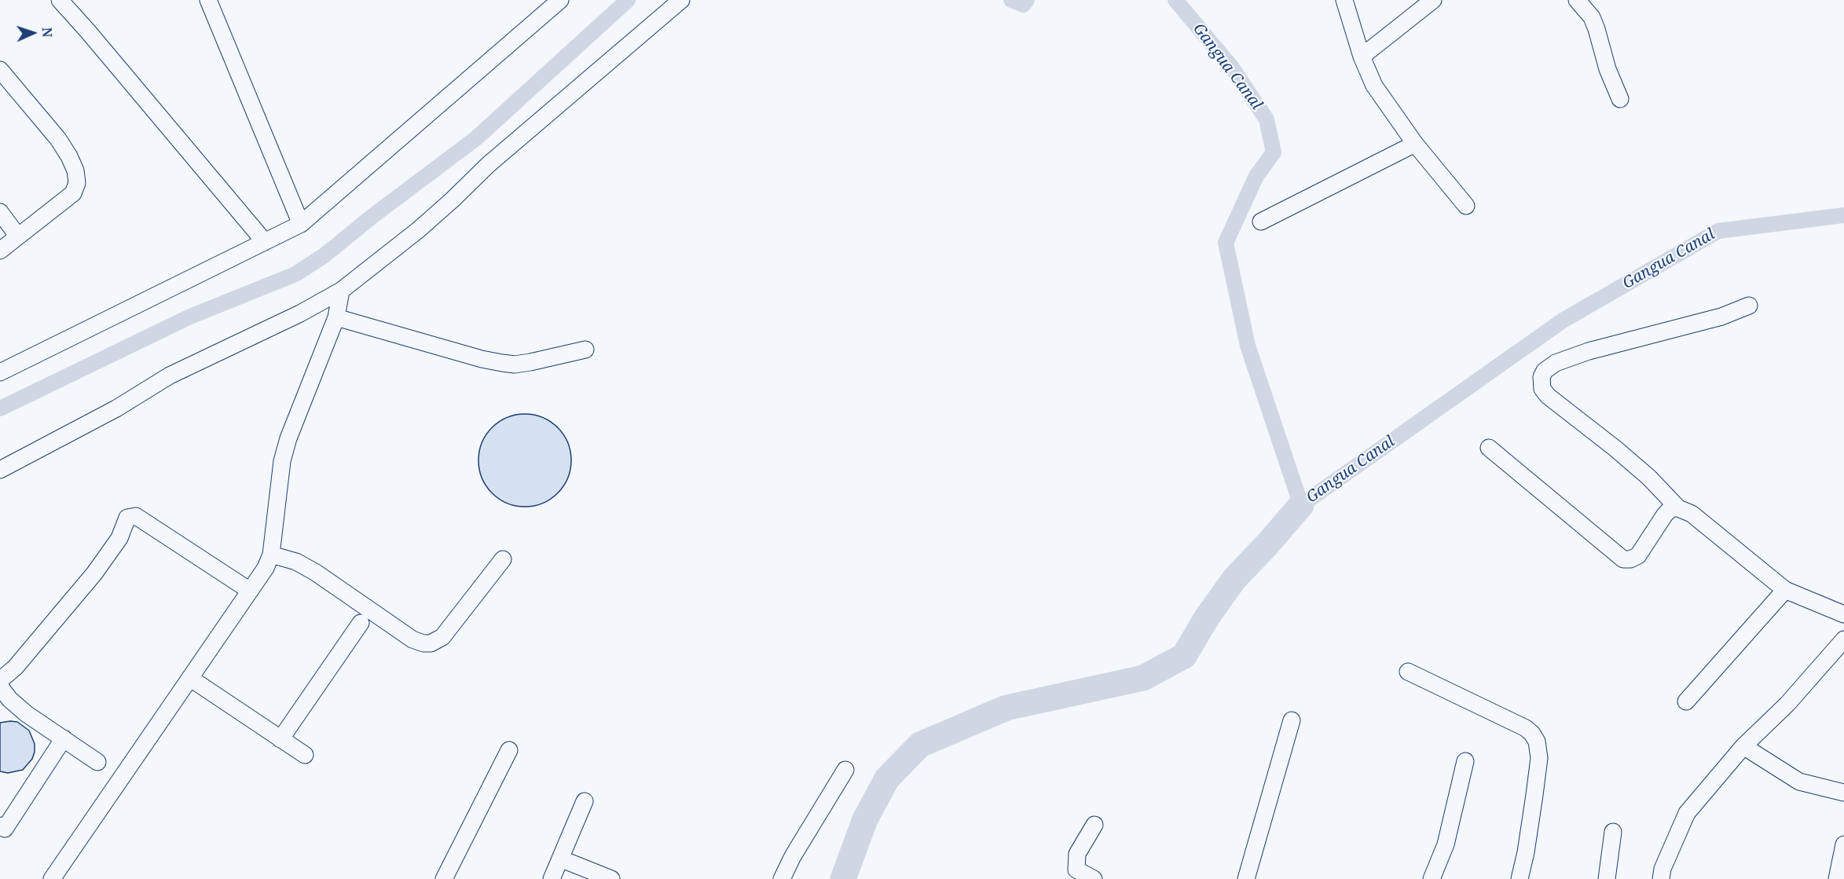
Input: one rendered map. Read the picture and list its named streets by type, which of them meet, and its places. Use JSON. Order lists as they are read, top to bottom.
{
  "water": ["Gangua Canal"],
  "north": "right"
}
